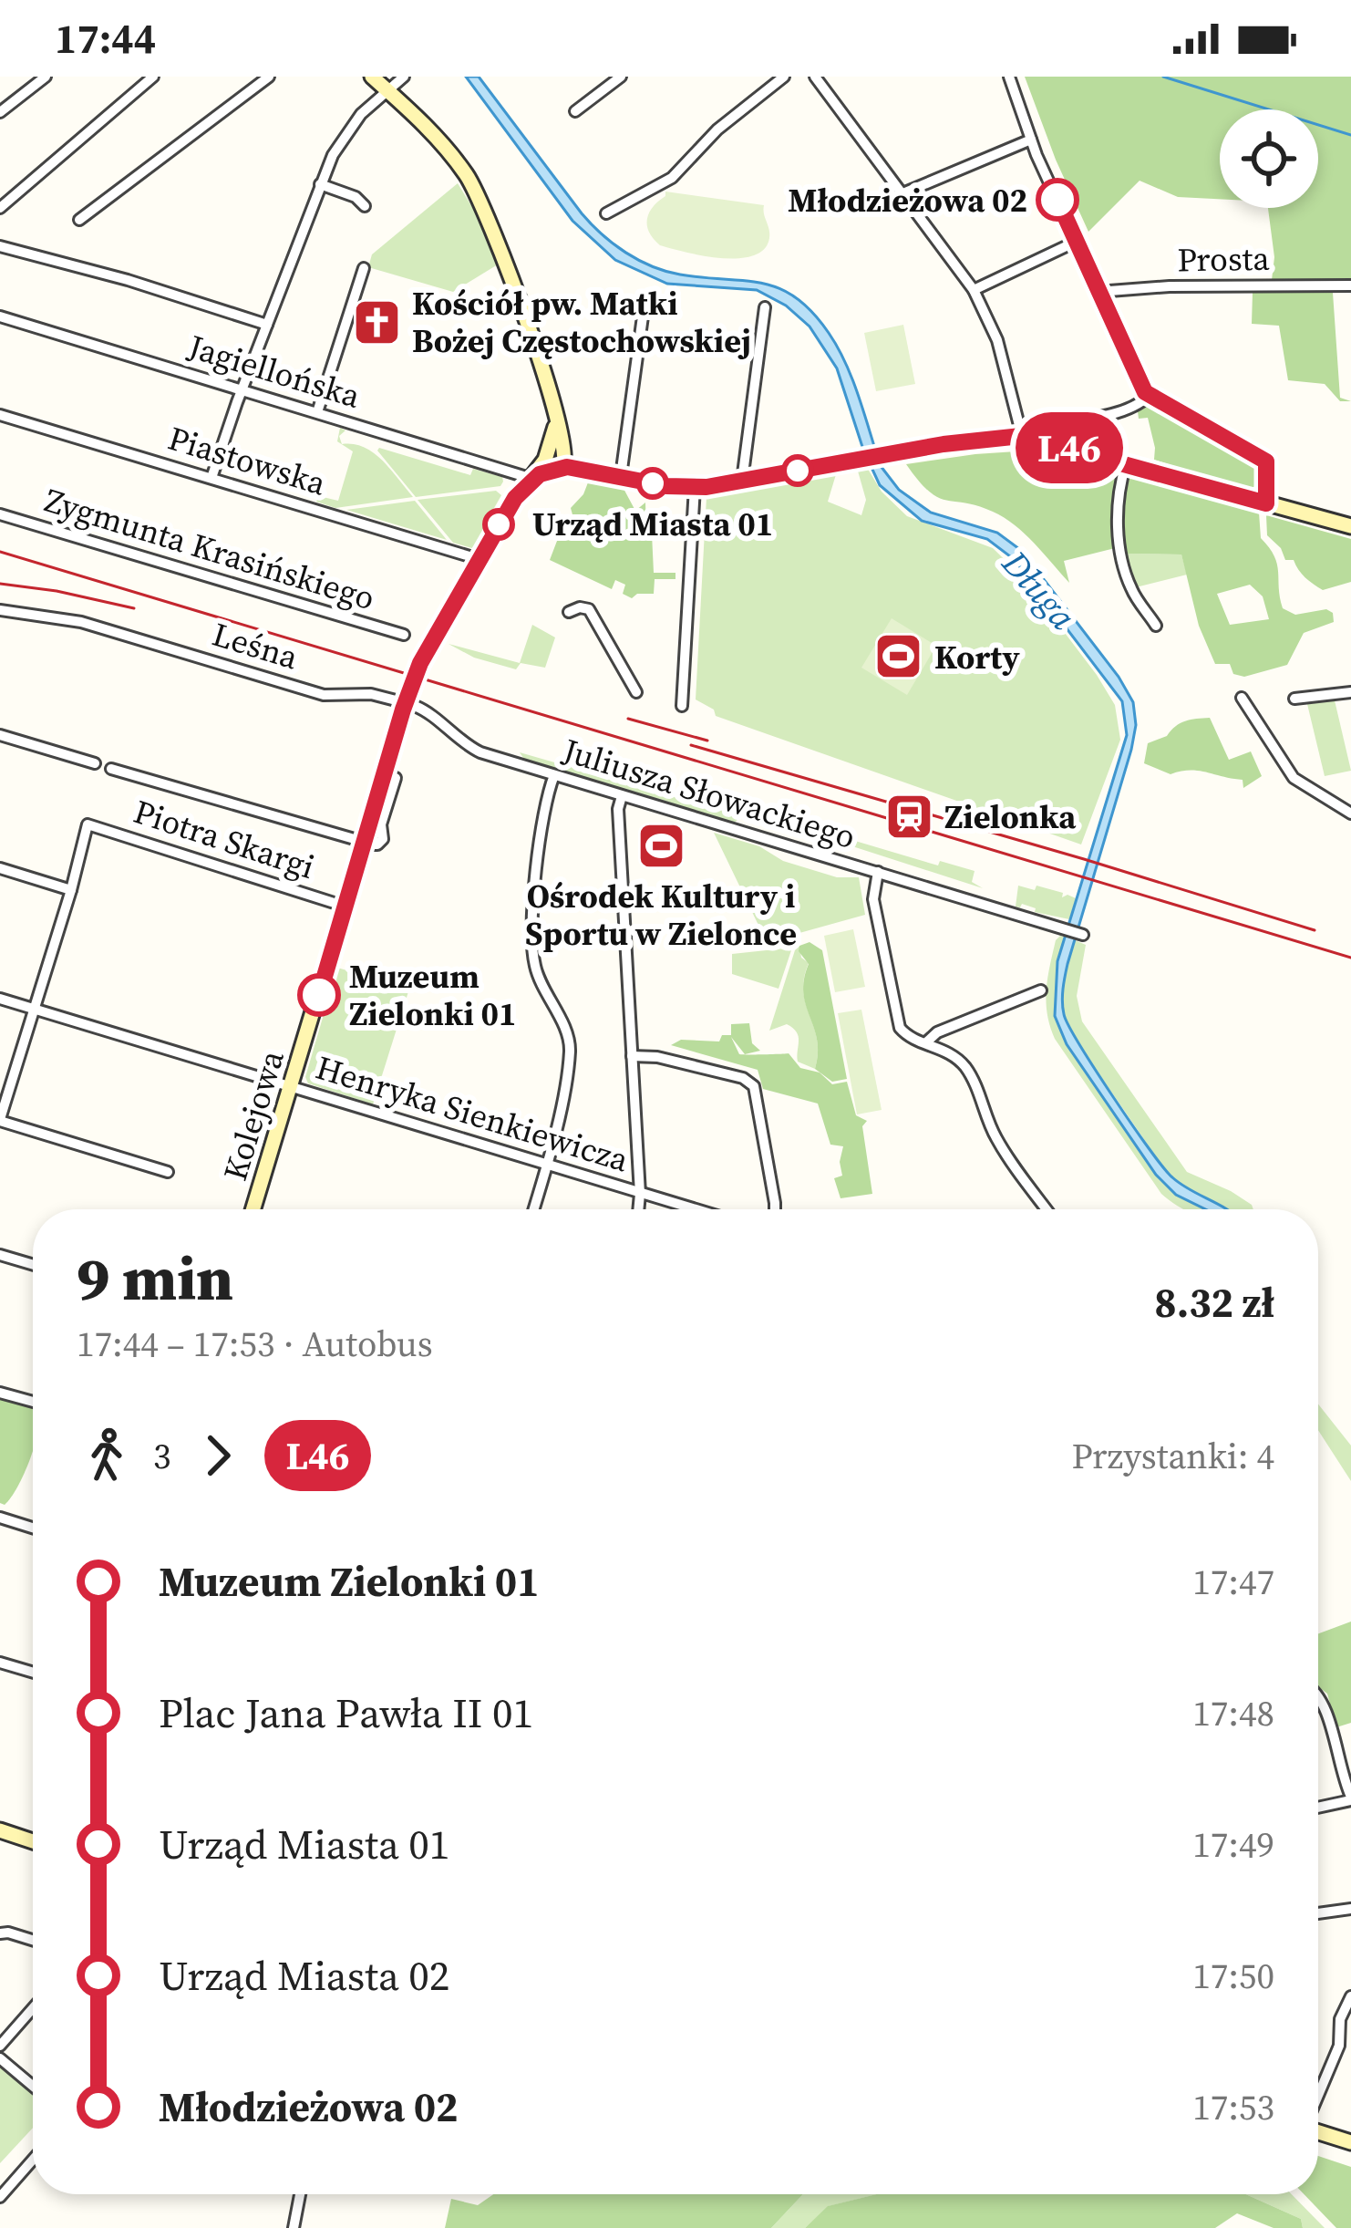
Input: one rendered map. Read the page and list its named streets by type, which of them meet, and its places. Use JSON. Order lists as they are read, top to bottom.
{
  "streets": {
    "street": [
      "Prosta",
      "Jagiellońska",
      "Piastowska",
      "Zygmunta Krasińskiego",
      "Leśna",
      "Juliusza Słowackiego",
      "Piotra Skargi",
      "Henryka Sienkiewicza",
      "Kolejowa"
    ]
  },
  "crossings": [
    ["Leśna", "Juliusza Słowackiego"],
    ["Leśna", "Kolejowa"],
    ["Juliusza Słowackiego", "Kolejowa"],
    ["Piotra Skargi", "Kolejowa"],
    ["Henryka Sienkiewicza", "Kolejowa"]
  ],
  "water": ["Długa"],
  "places": {
    "other": ["Młodzieżowa 02", "Urząd Miasta 01", "Muzeum Zielonki 01"],
    "church": ["Kościół pw. Matki Bożej Częstochowskiej"],
    "sports": ["Korty", "Ośrodek Kultury i Sportu w Zielonce"],
    "station": ["Zielonka"]
  },
  "lines": ["bus line L46"],
  "page": {
    "status": "17:44",
    "on_map": "L46",
    "heading": ["9 min", "17:44 – 17:53 · Autobus", "8.32 zł"],
    "legs": ["3", "L46", "Przystanki: 4"],
    "list": [
      {
        "name": "Muzeum Zielonki 01",
        "value": "17:47"
      },
      {
        "name": "Plac Jana Pawła II 01",
        "value": "17:48"
      },
      {
        "name": "Urząd Miasta 01",
        "value": "17:49"
      },
      {
        "name": "Urząd Miasta 02",
        "value": "17:50"
      },
      {
        "name": "Młodzieżowa 02",
        "value": "17:53"
      }
    ]
  }
}
